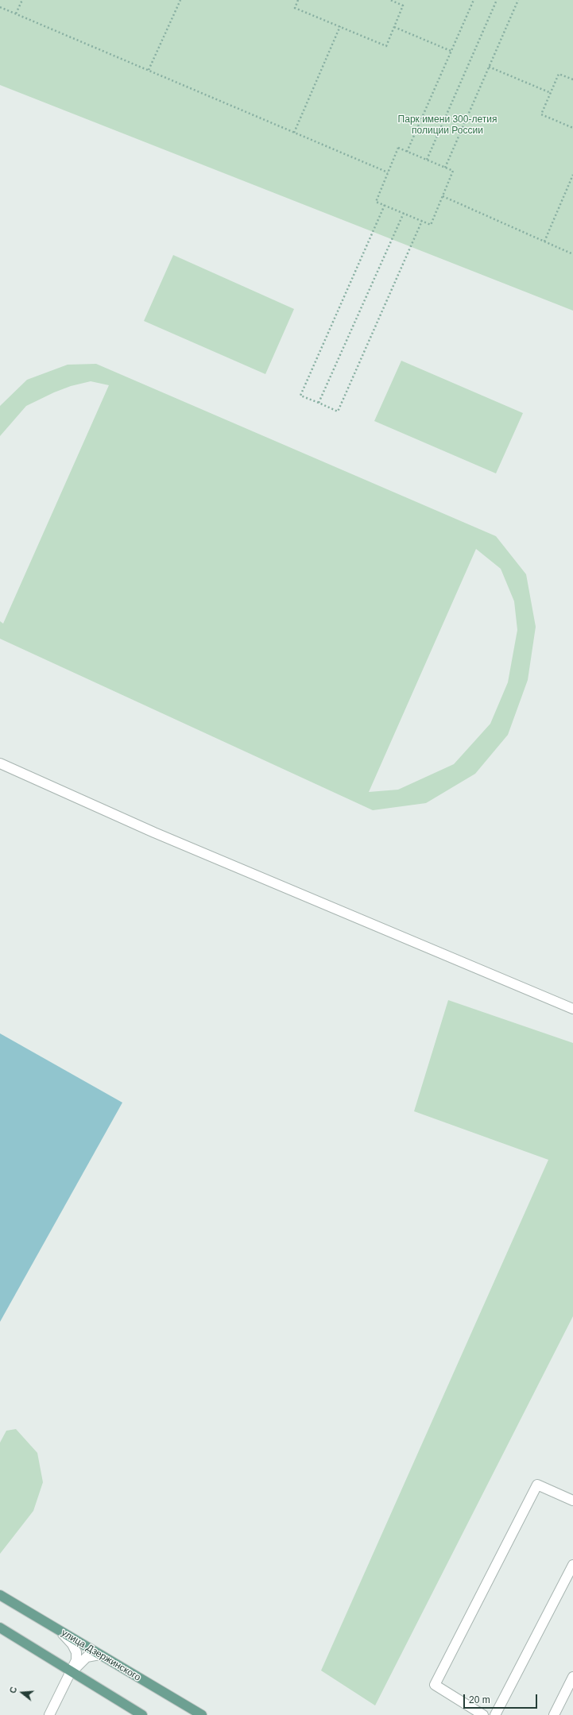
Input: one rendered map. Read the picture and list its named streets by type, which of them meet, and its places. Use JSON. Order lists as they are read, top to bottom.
{
  "streets": {
    "main road": ["улица Дзержинского"]
  },
  "parks": ["Парк имени 300-летия полиции России"],
  "scale_bar": "20 m",
  "north": "left"
}
